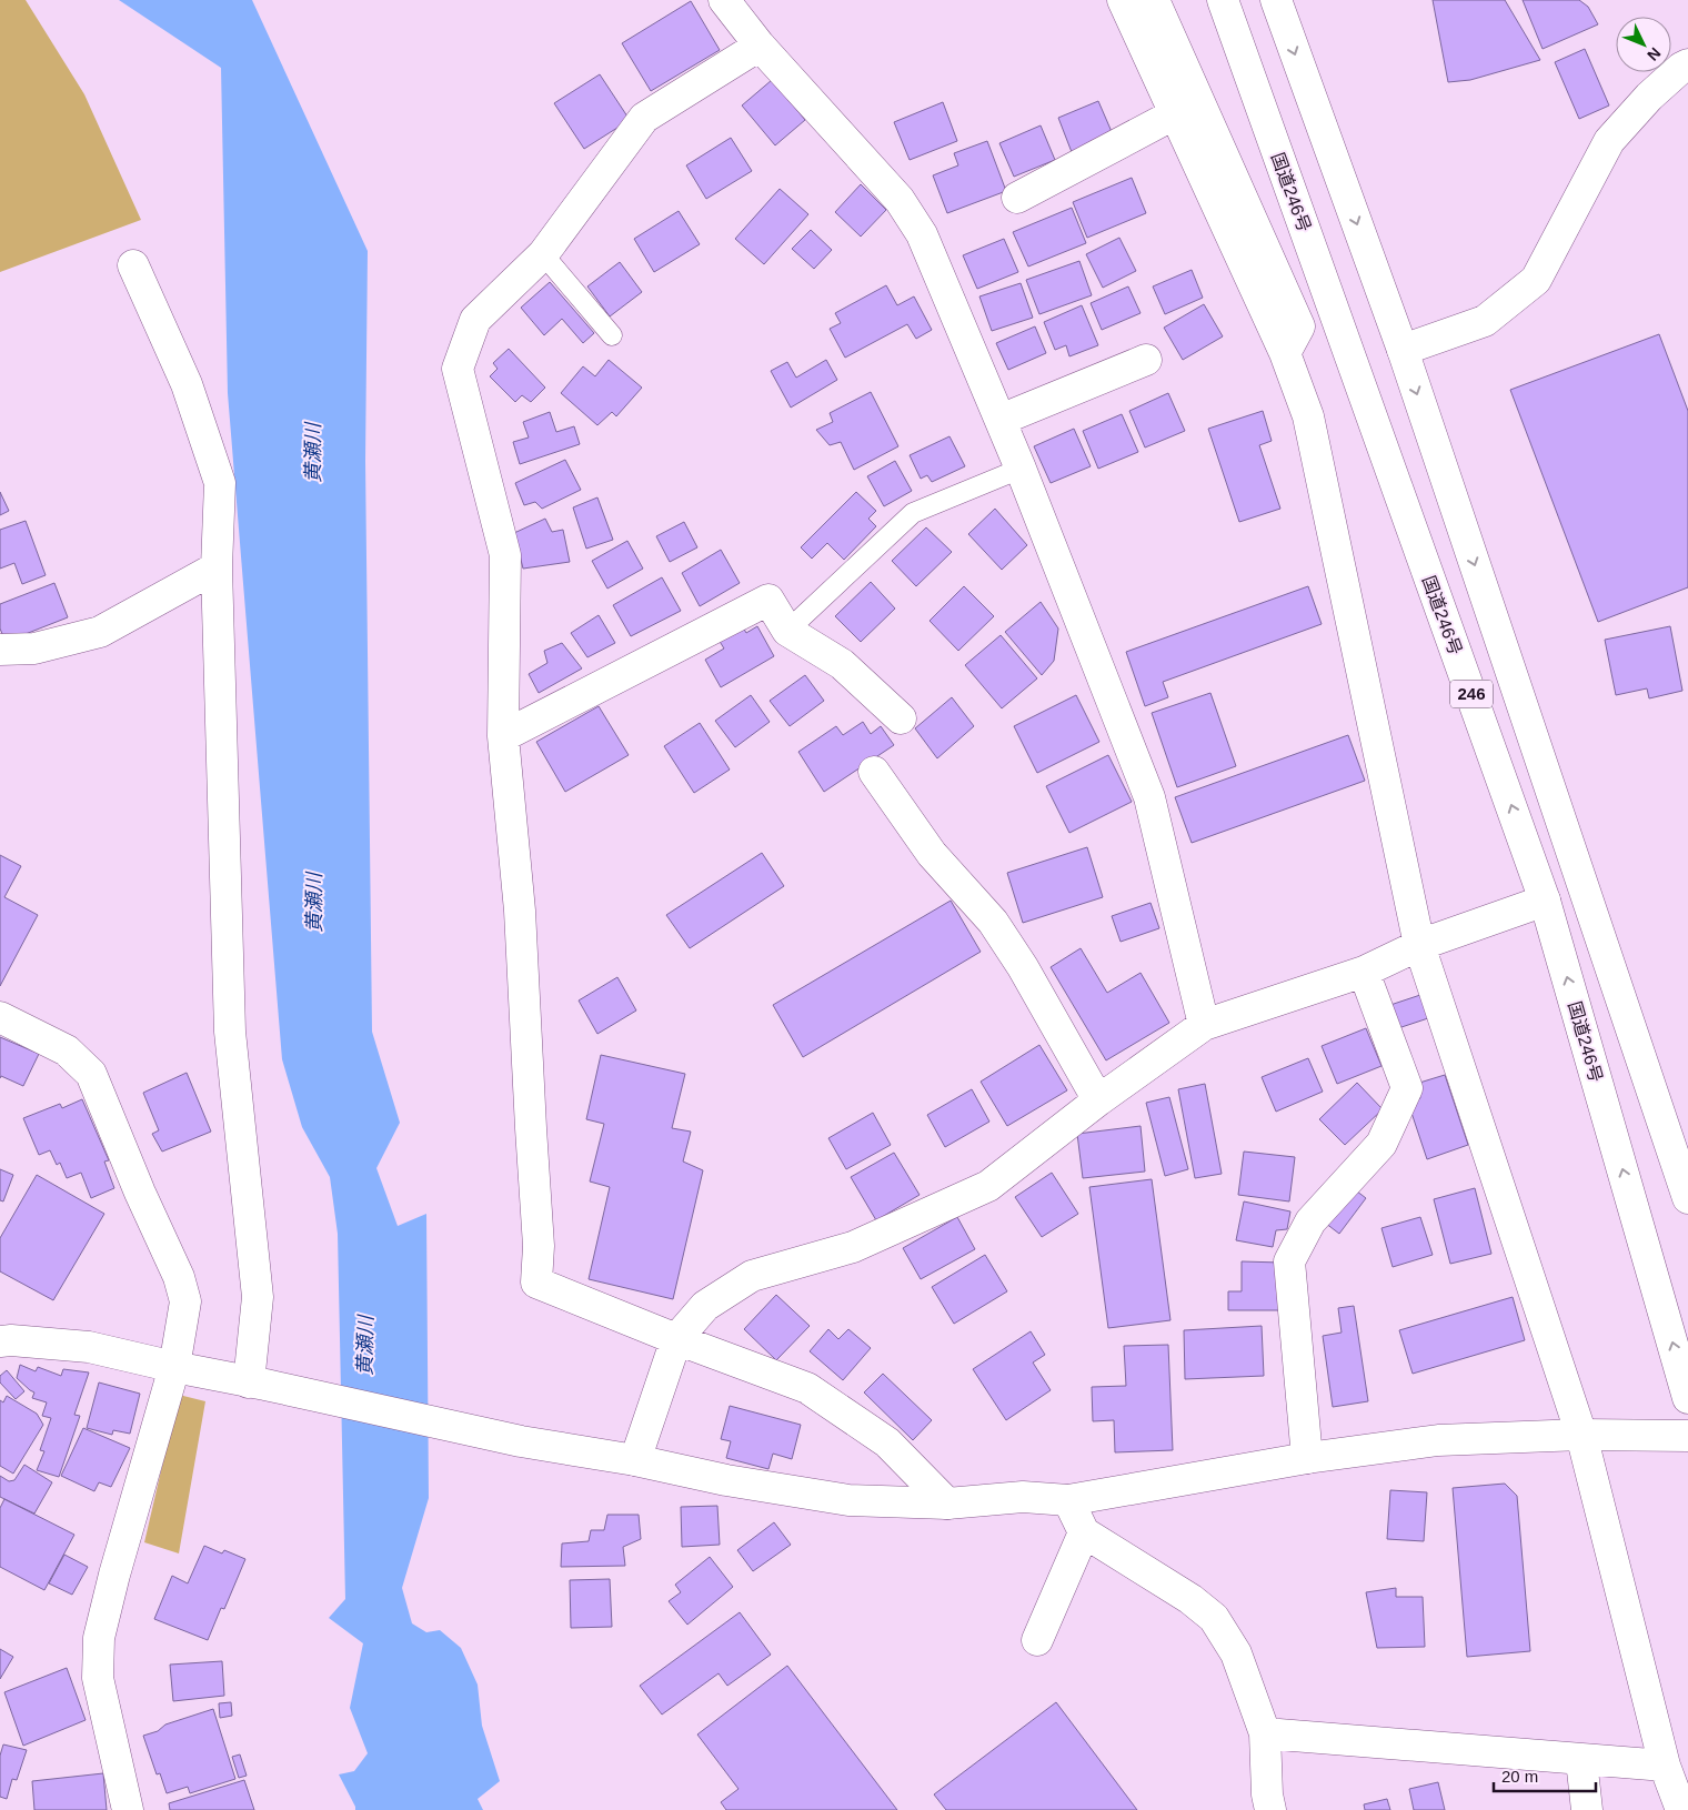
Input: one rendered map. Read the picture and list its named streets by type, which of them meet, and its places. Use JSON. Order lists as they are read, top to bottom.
{
  "streets": {
    "main road": ["国道246号", "246"]
  },
  "water": ["黄瀬川"],
  "scale_bar": "20 m",
  "north": "bottom right"
}
